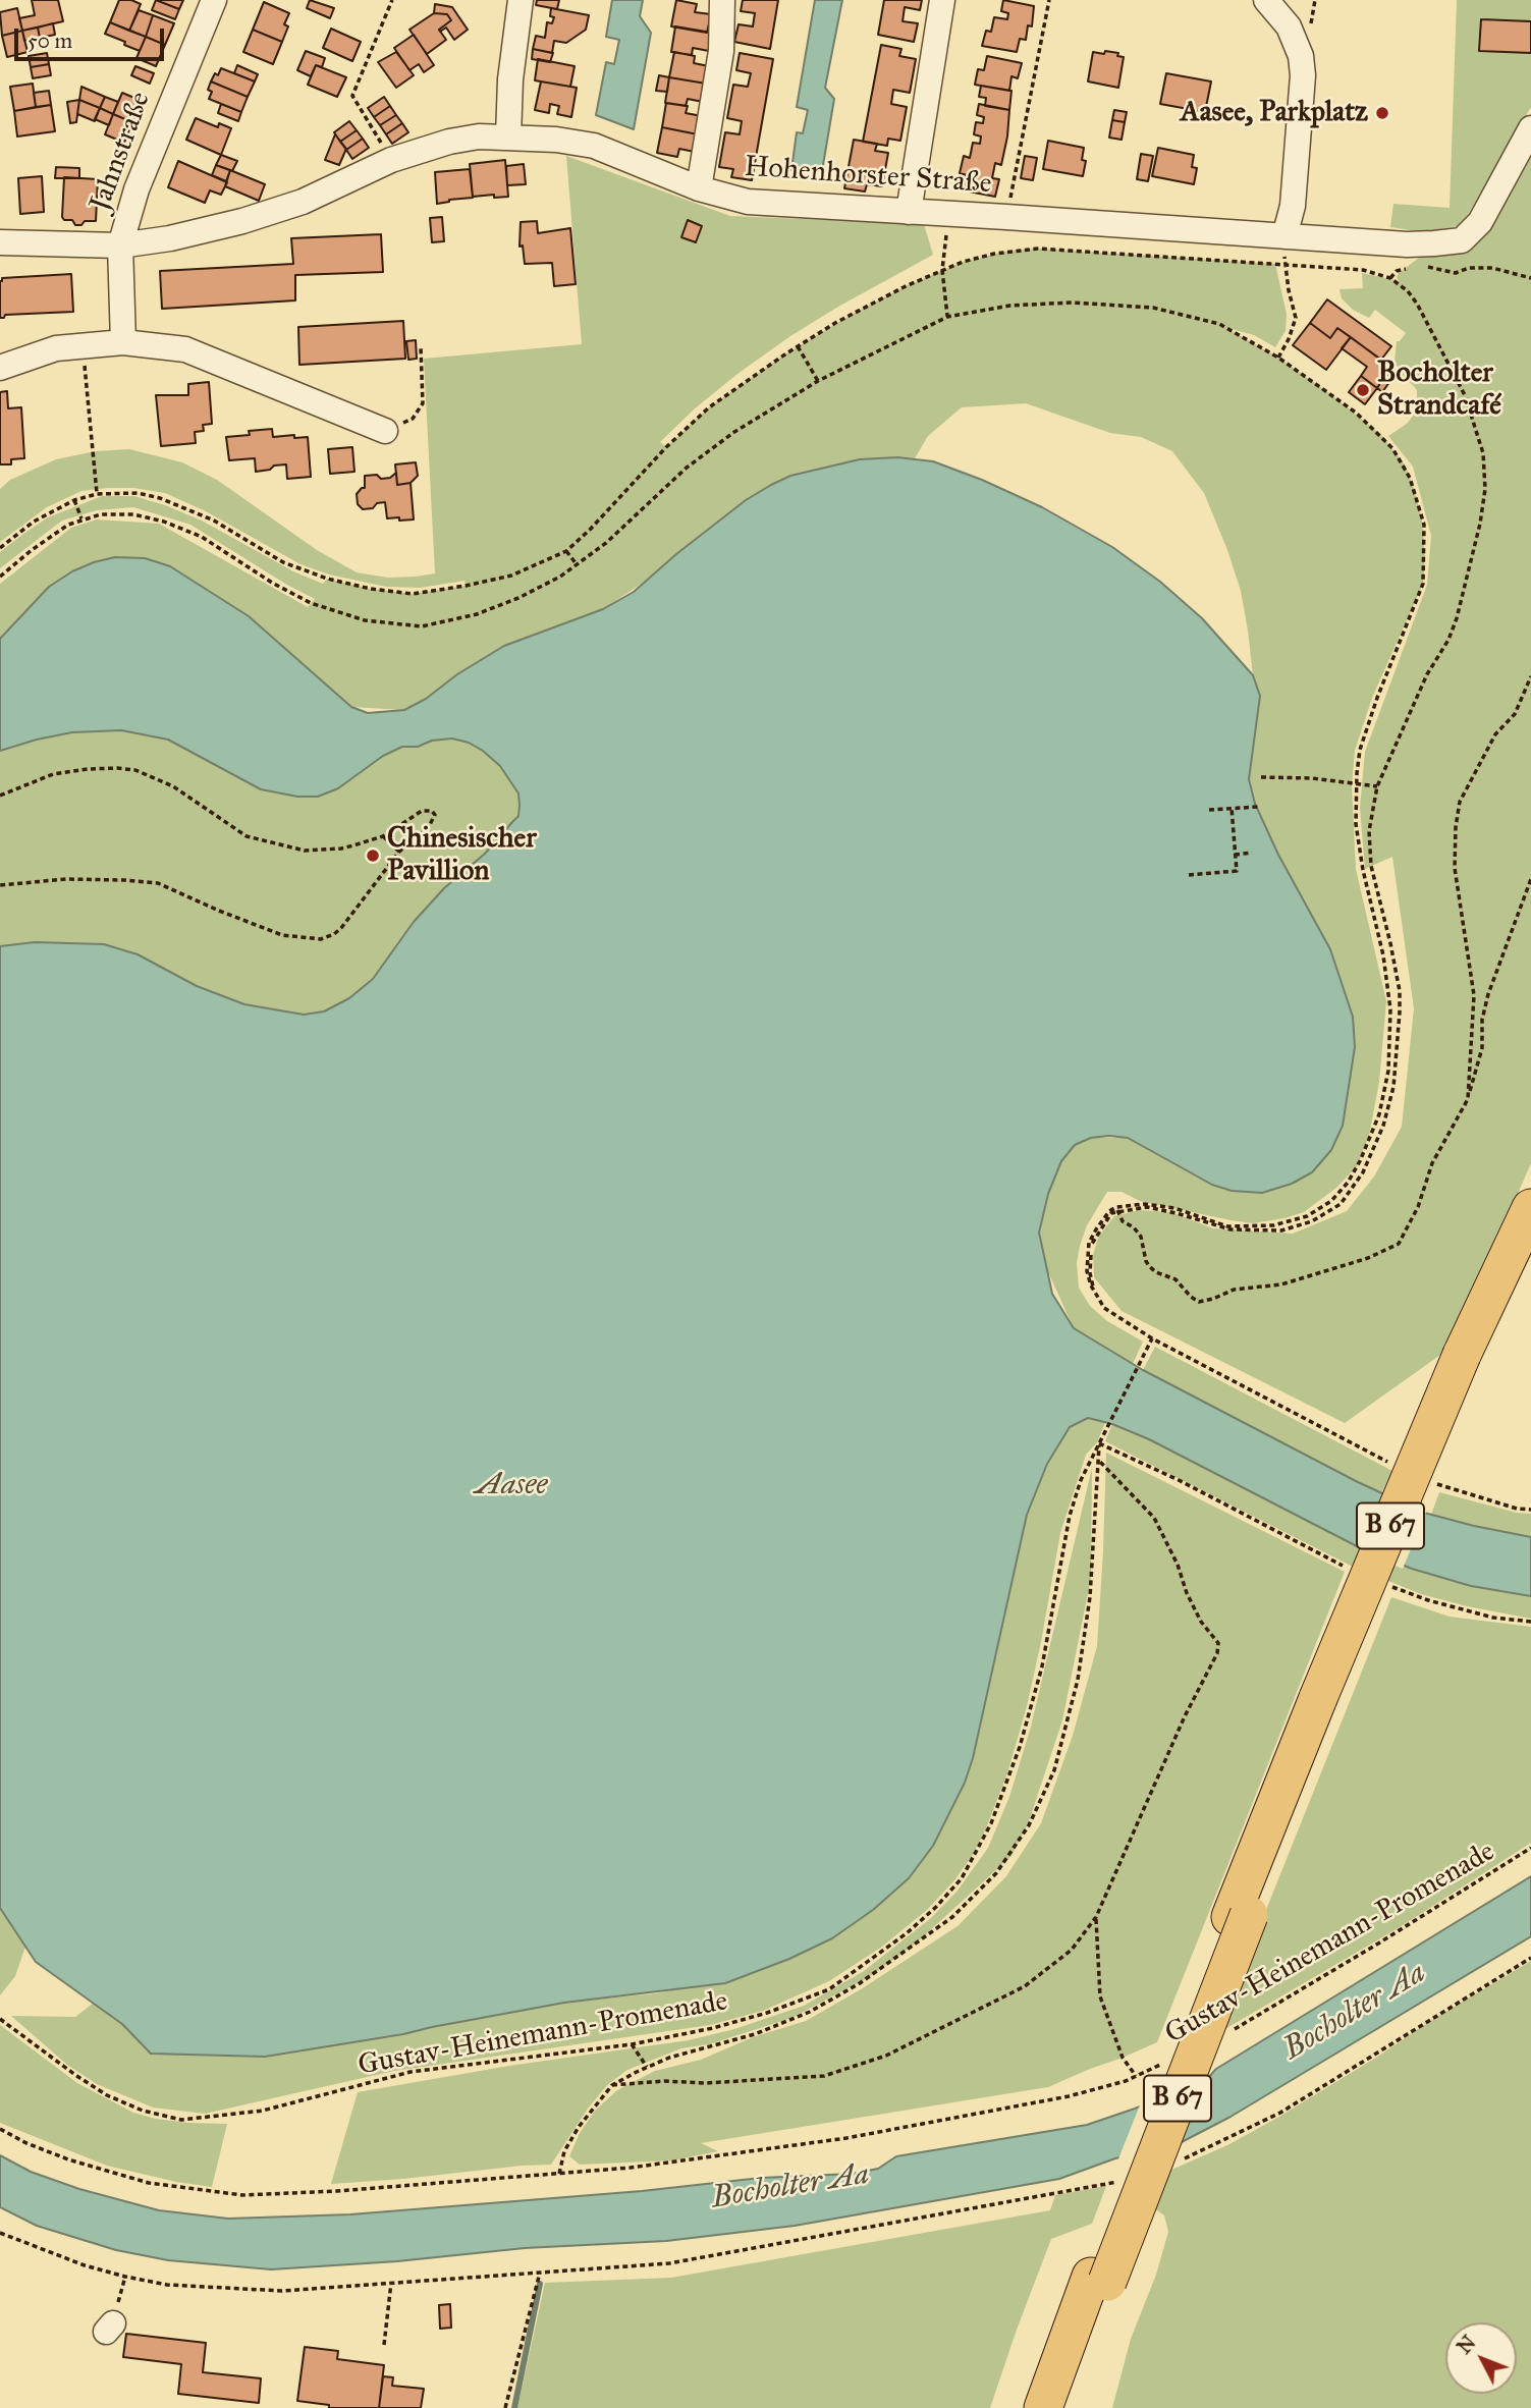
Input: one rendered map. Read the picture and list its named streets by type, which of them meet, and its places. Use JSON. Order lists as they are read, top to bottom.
{
  "streets": {
    "highway": ["B 67"],
    "street": ["Jahnstraße", "Hohenhorster Straße"],
    "path": ["Gustav-Heinemann-Promenade"]
  },
  "crossings": [
    ["Jahnstraße", "Hohenhorster Straße"]
  ],
  "water": ["Aasee", "Bocholter Aa"],
  "places": ["Aasee, Parkplatz", "Bocholter Strandcafé", "Chinesischer Pavillion"],
  "scale_bar": "50 m",
  "north": "top left"
}
